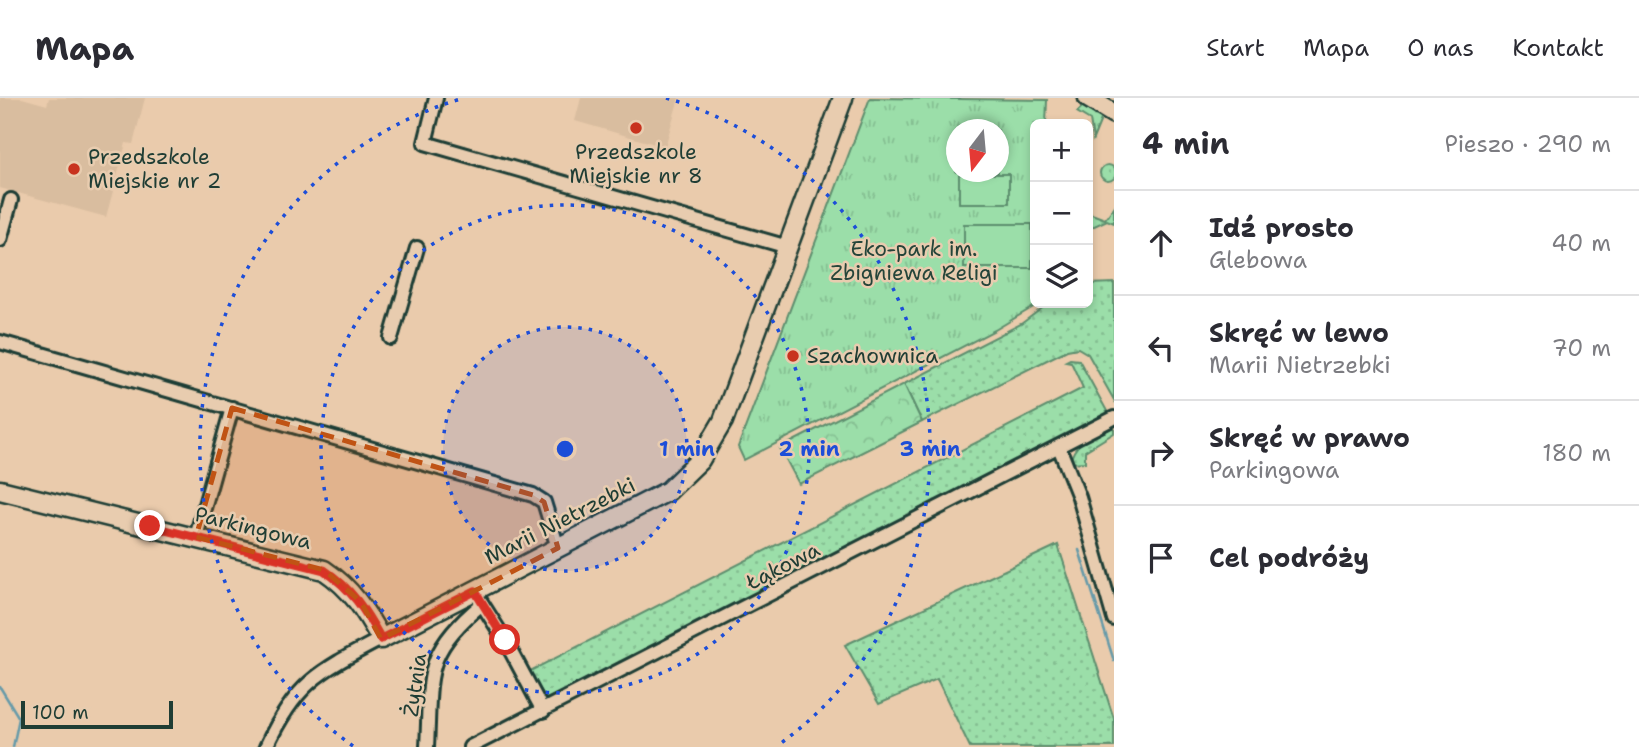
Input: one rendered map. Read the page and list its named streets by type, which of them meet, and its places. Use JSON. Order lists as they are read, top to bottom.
{
  "streets": {
    "street": [
      "Marii Nietrzebki",
      "Parkingowa",
      "Łąkowa",
      "Żytnia"
    ]
  },
  "crossings": [
    ["Marii Nietrzebki", "Parkingowa"],
    ["Marii Nietrzebki", "Żytnia"]
  ],
  "parks": ["Eko-park im. Zbigniewa Religi"],
  "places": ["Przedszkole Miejskie nr 8", "Przedszkole Miejskie nr 2", "Szachownica"],
  "scale_bar": "100 m",
  "north": "bottom",
  "page": {
    "header": "Mapa",
    "nav": [
      "Start",
      "Mapa",
      "O nas",
      "Kontakt"
    ],
    "heading": ["4 min", "Pieszo · 290 m"],
    "map_buttons": ["+", "−"],
    "list": [
      ["Idź prosto", "Glebowa", "40 m"],
      ["Skręć w lewo", "Marii Nietrzebki", "70 m"],
      ["Skręć w prawo", "Parkingowa", "180 m"],
      "Cel podróży"
    ],
    "scale": "100 m"
  },
  "rings": ["1 min", "2 min", "3 min"]
}
